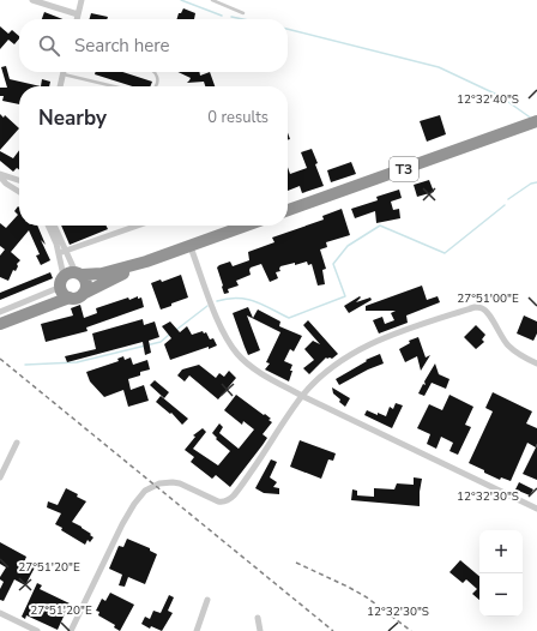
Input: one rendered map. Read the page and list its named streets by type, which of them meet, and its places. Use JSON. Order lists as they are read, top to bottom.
{
  "streets": {
    "highway": ["T3"]
  },
  "page": {
    "search": "Search here",
    "heading": ["Nearby", "0 results"],
    "map_buttons": ["+", "−"]
  },
  "coordinates": [
    "12°32'40\"S",
    "27°51'00\"E",
    "12°32'30\"S",
    "27°51'20\"E"
  ]
}
